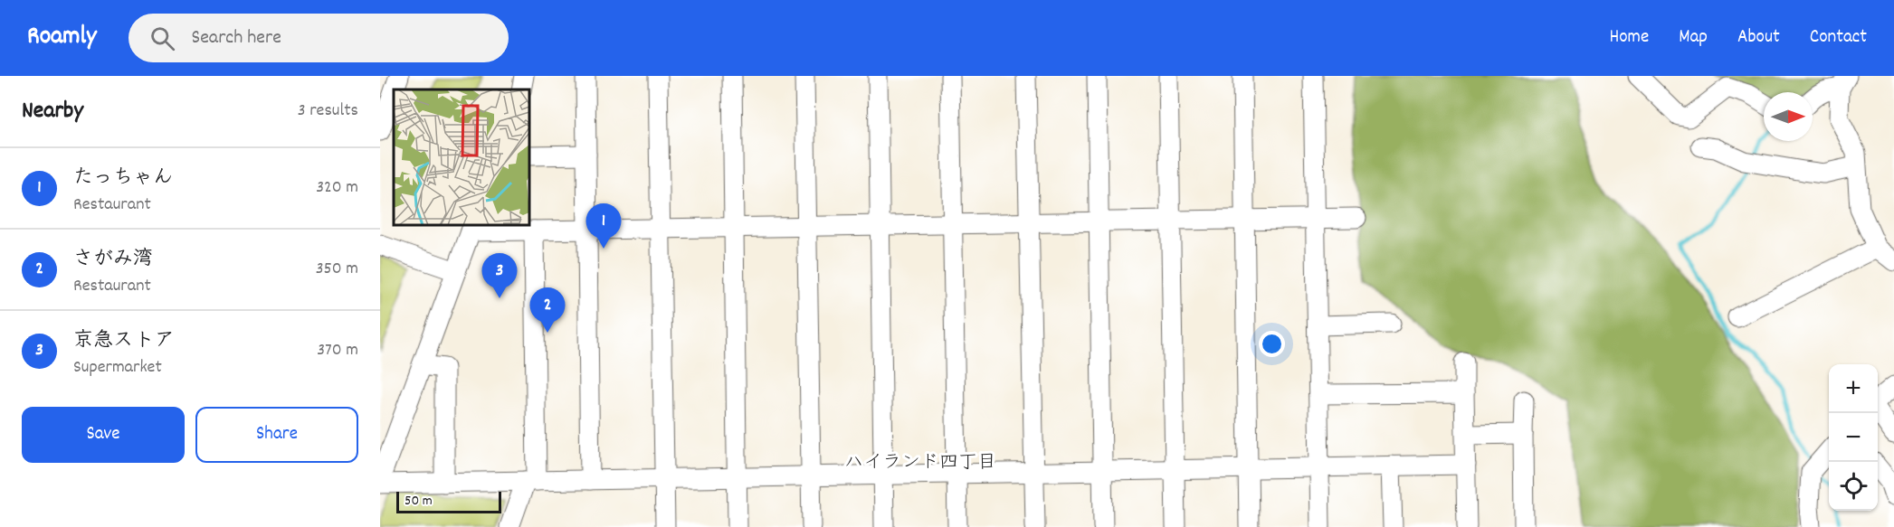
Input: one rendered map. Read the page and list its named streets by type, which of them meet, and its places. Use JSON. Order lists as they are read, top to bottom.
{
  "districts": ["ハイランド四丁目"],
  "scale_bar": "50 m",
  "north": "right",
  "page": {
    "header": "Roamly",
    "search": "Search here",
    "nav": [
      "Home",
      "Map",
      "About",
      "Contact"
    ],
    "heading": ["Nearby", "3 results"],
    "list": [
      {
        "mark": "1",
        "name": "たっちゃん",
        "note": "Restaurant",
        "value": "320 m"
      },
      {
        "mark": "2",
        "name": "さがみ湾",
        "note": "Restaurant",
        "value": "350 m"
      },
      {
        "mark": "3",
        "name": "京急ストア",
        "note": "Supermarket",
        "value": "370 m"
      }
    ],
    "pins": ["1", "3", "2"],
    "map_buttons": ["+", "−"],
    "buttons": ["Save", "Share"],
    "scale": "50 m"
  }
}
